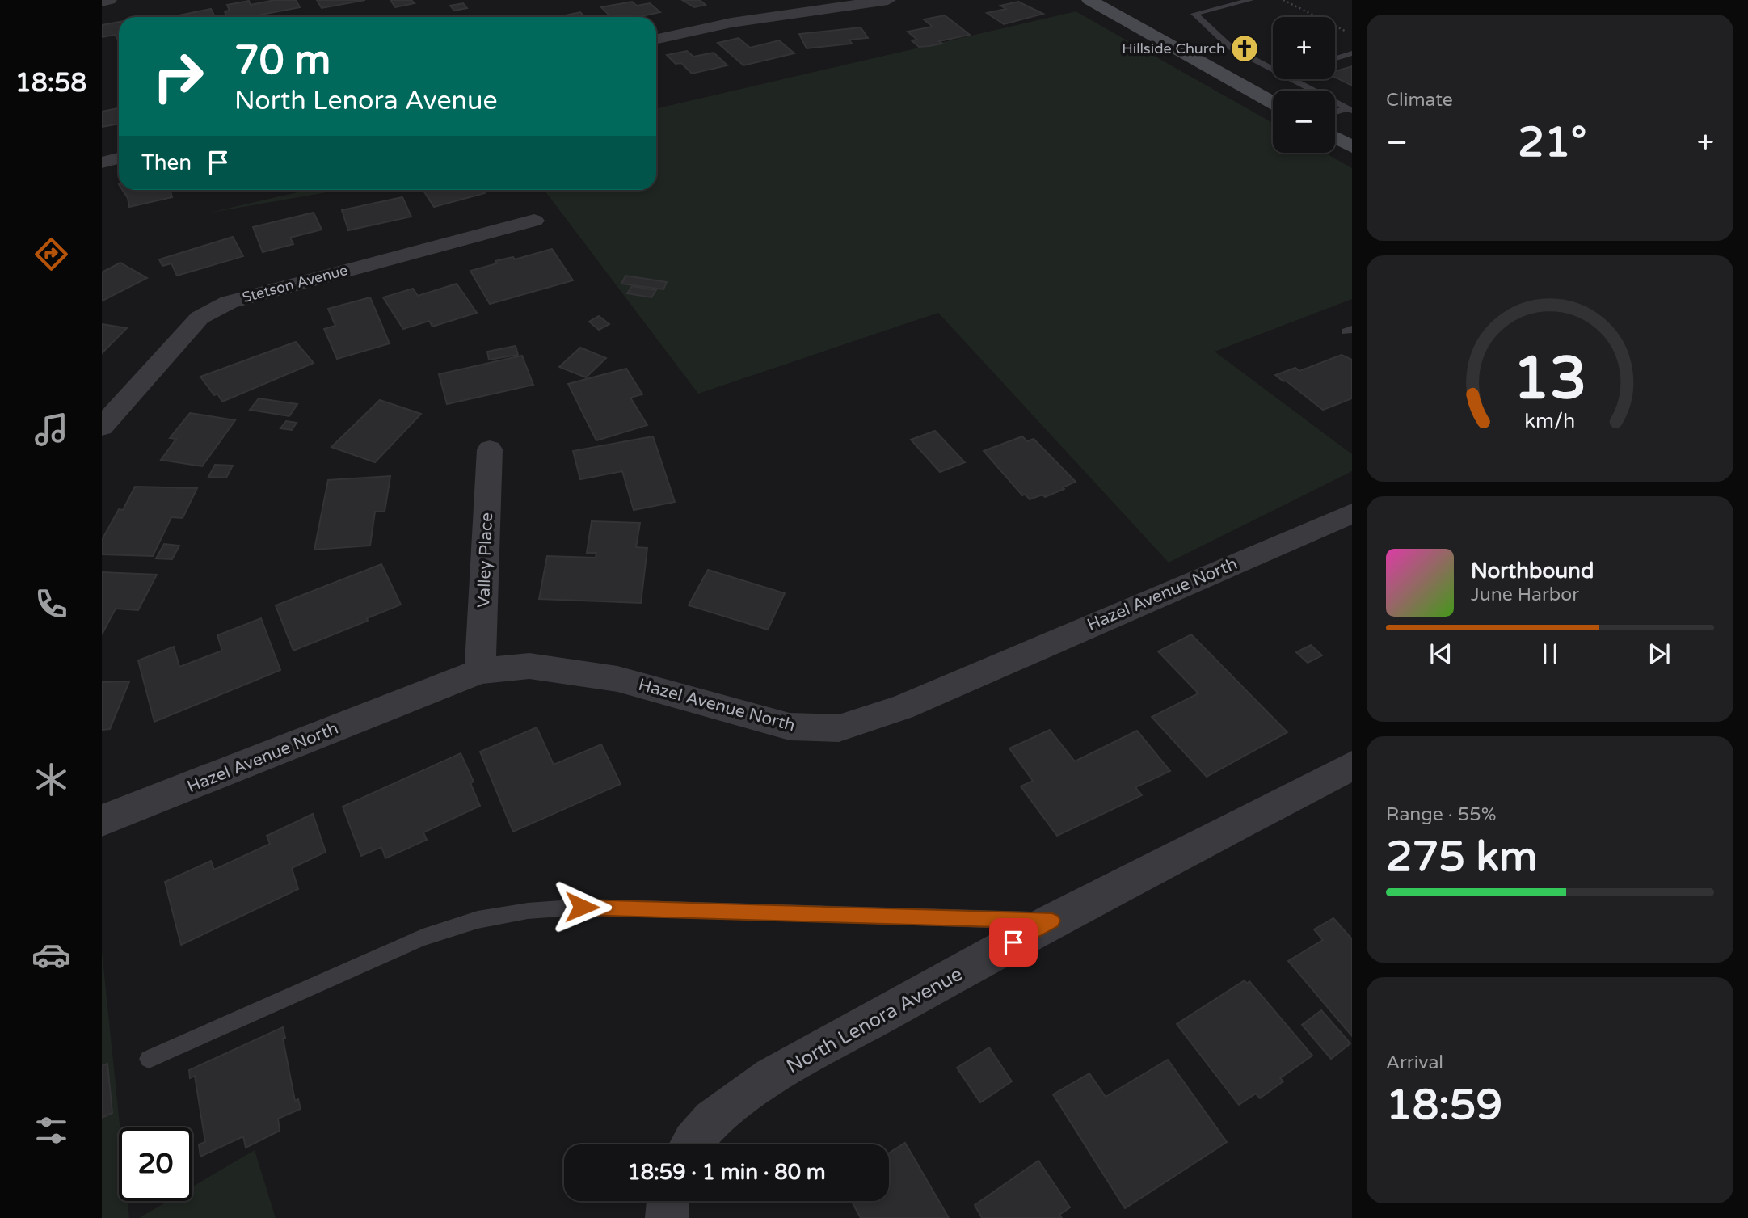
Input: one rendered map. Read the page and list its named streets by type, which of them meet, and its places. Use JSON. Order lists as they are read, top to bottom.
{
  "streets": {
    "street": [
      "Stetson Avenue",
      "Valley Place",
      "Hazel Avenue North",
      "North Lenora Avenue"
    ]
  },
  "crossings": [
    ["Valley Place", "Hazel Avenue North"]
  ],
  "places": {
    "church": ["Hillside Church"]
  },
  "page": {
    "tabs": "18:58",
    "tile": [
      "Climate",
      ["Range · 55%", "275 km"],
      ["Arrival", "18:59"]
    ],
    "map_buttons": ["+", "−"],
    "turn": ["70 m", "North Lenora Avenue"],
    "heat": ["−", "21°", "+"],
    "then": "Then",
    "song": ["Northbound", "June Harbor"],
    "limit": "20",
    "trip": "18:59 · 1 min · 80 m",
    "gauge": ["13", "km/h"]
  }
}
